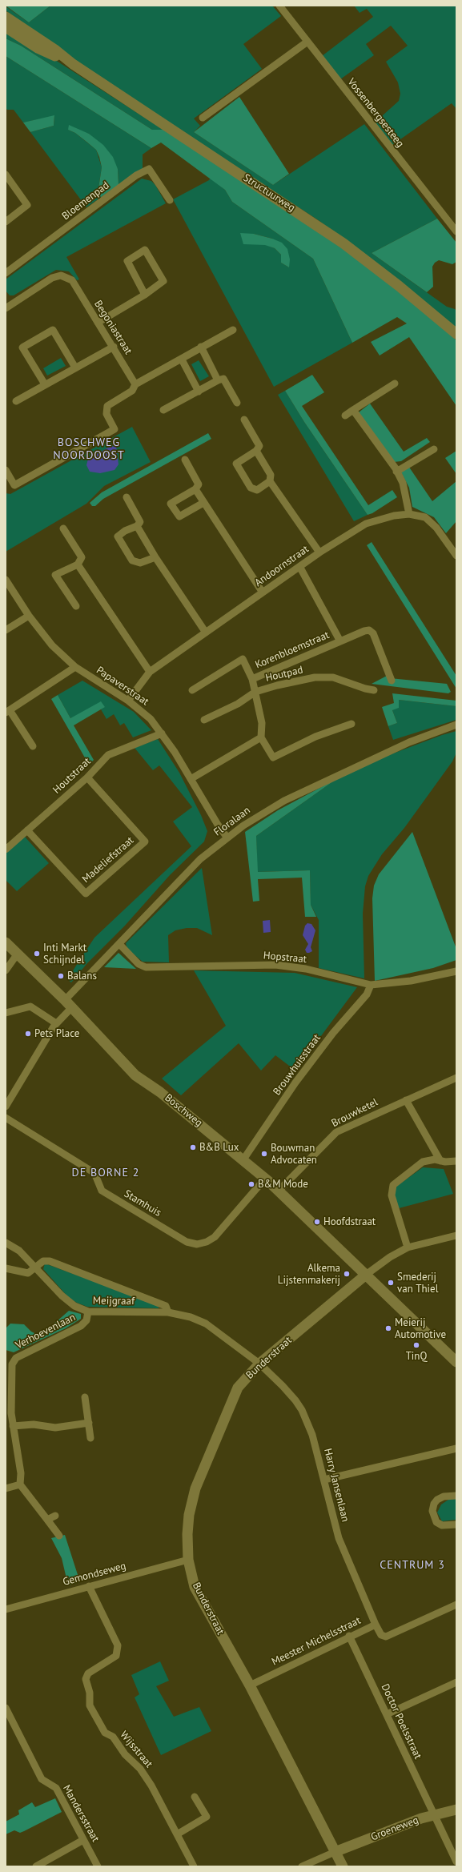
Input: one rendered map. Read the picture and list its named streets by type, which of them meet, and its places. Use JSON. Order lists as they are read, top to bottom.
{
  "streets": {
    "street": [
      "Vossenbergsesteeg",
      "Structuurweg",
      "Bloemenpad",
      "Begoniastraat",
      "Andoornstraat",
      "Korenbloemstraat",
      "Houtpad",
      "Papaverstraat",
      "Houtstraat",
      "Floralaan",
      "Madeliefstraat",
      "Hopstraat",
      "Brouwhuisstraat",
      "Boschweg",
      "Brouwketel",
      "Stamhuis",
      "Meijgraaf",
      "Verhoevenlaan",
      "Bunderstraat",
      "Harry Jansenlaan",
      "Gemondseweg",
      "Meester Michelsstraat",
      "Doctor Poelsstraat",
      "Wijsstraat",
      "Mandersstraat",
      "Groeneweg"
    ]
  },
  "crossings": [
    ["Andoornstraat", "Korenbloemstraat"],
    ["Andoornstraat", "Papaverstraat"],
    ["Korenbloemstraat", "Houtpad"],
    ["Papaverstraat", "Houtstraat"],
    ["Papaverstraat", "Floralaan"],
    ["Houtstraat", "Madeliefstraat"],
    ["Floralaan", "Hopstraat"],
    ["Floralaan", "Boschweg"],
    ["Hopstraat", "Brouwhuisstraat"],
    ["Brouwhuisstraat", "Boschweg"],
    ["Boschweg", "Brouwketel"],
    ["Boschweg", "Stamhuis"],
    ["Boschweg", "Bunderstraat"],
    ["Meijgraaf", "Verhoevenlaan"],
    ["Meijgraaf", "Bunderstraat"],
    ["Meijgraaf", "Harry Jansenlaan"],
    ["Bunderstraat", "Harry Jansenlaan"],
    ["Bunderstraat", "Gemondseweg"],
    ["Bunderstraat", "Meester Michelsstraat"],
    ["Bunderstraat", "Groeneweg"],
    ["Harry Jansenlaan", "Meester Michelsstraat"],
    ["Gemondseweg", "Wijsstraat"],
    ["Meester Michelsstraat", "Doctor Poelsstraat"],
    ["Doctor Poelsstraat", "Groeneweg"]
  ],
  "districts": ["BOSCHWEG NOORDOOST", "DE BORNE 2", "CENTRUM 3"],
  "places": [
    "Inti Markt Schijndel",
    "Balans",
    "Pets Place",
    "B&B Lux",
    "Bouwman Advocaten",
    "B&M Mode",
    "Hoofdstraat",
    "Alkema Lijstenmakerij",
    "Smederij van Thiel",
    "Meierij Automotive",
    "TinQ"
  ]
}
